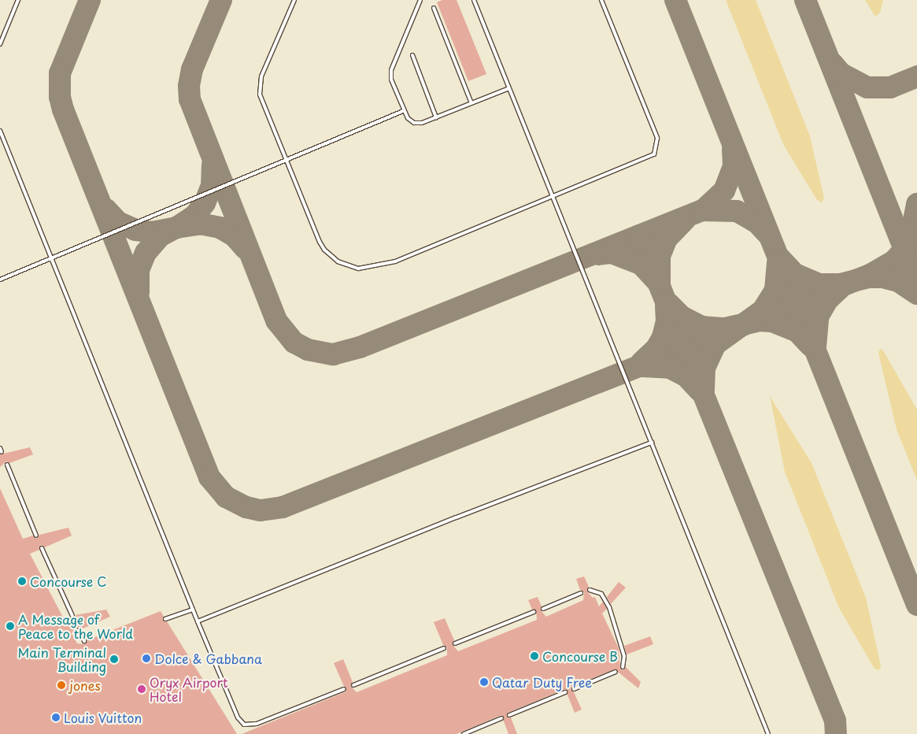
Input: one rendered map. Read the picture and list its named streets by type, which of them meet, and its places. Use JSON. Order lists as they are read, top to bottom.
{
  "places": [
    "Concourse C",
    "A Message of Peace to the World",
    "Concourse B",
    "Dolce & Gabbana",
    "Main Terminal Building",
    "Qatar Duty Free",
    "jones",
    "Oryx Airport Hotel",
    "Louis Vuitton"
  ]
}
